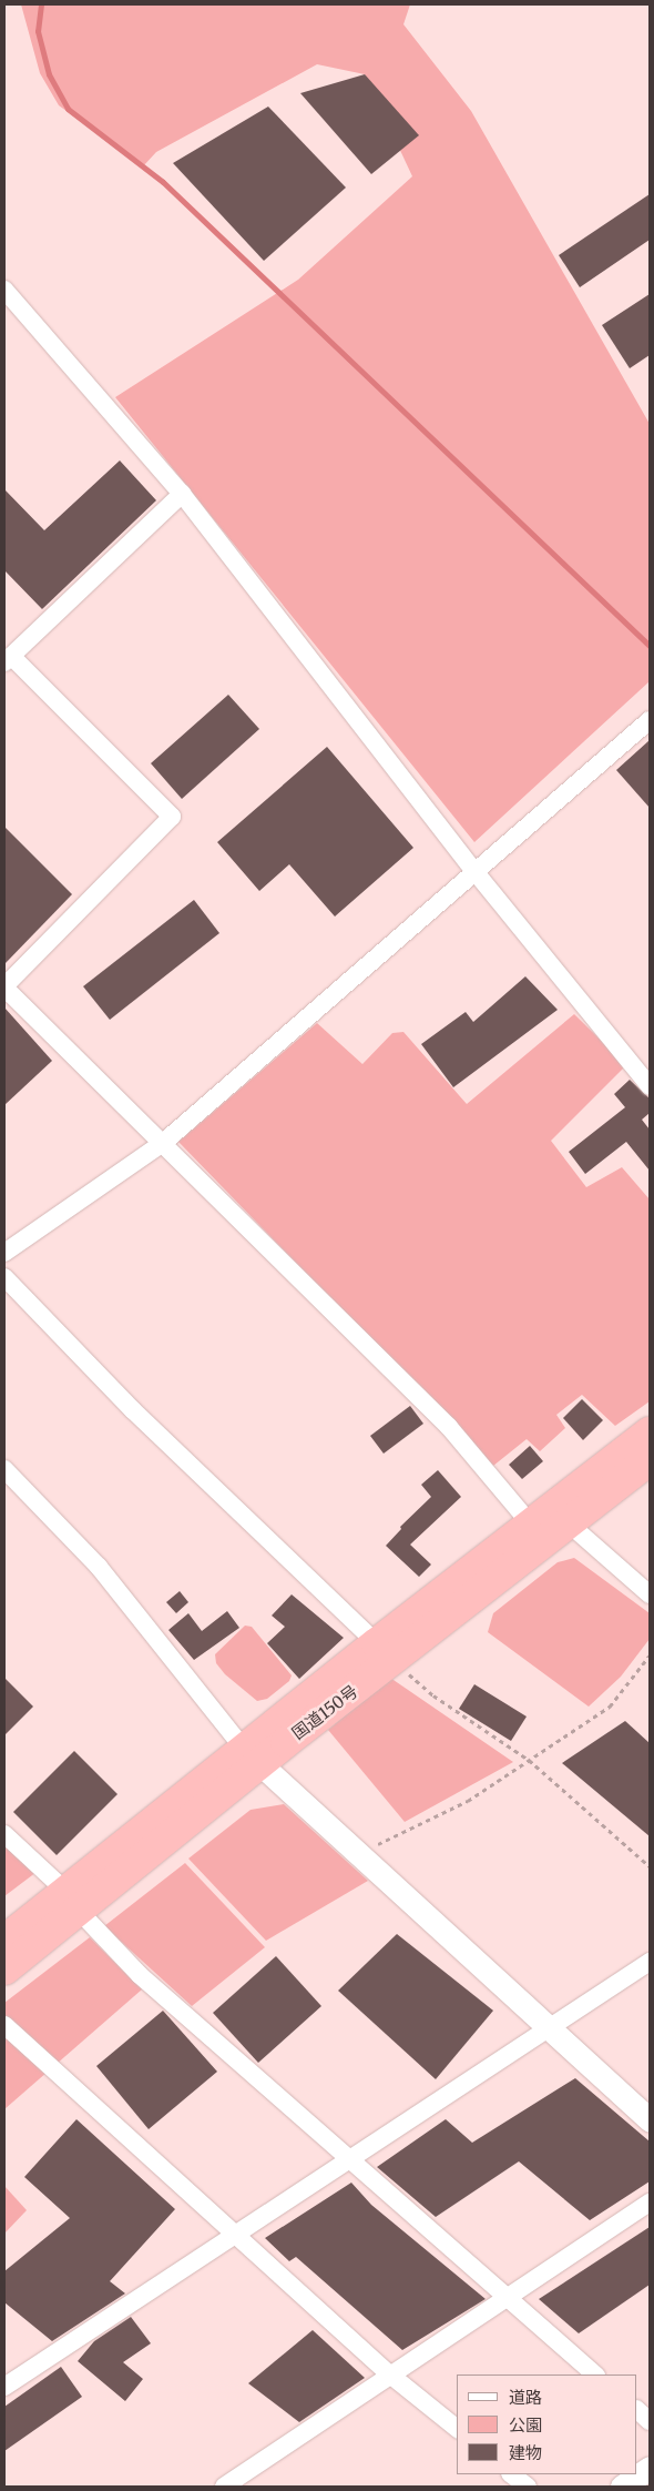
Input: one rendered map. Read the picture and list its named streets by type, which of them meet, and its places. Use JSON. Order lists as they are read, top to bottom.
{
  "streets": {
    "highway": ["国道150号"]
  },
  "legend": ["道路", "公園", "建物"]
}
